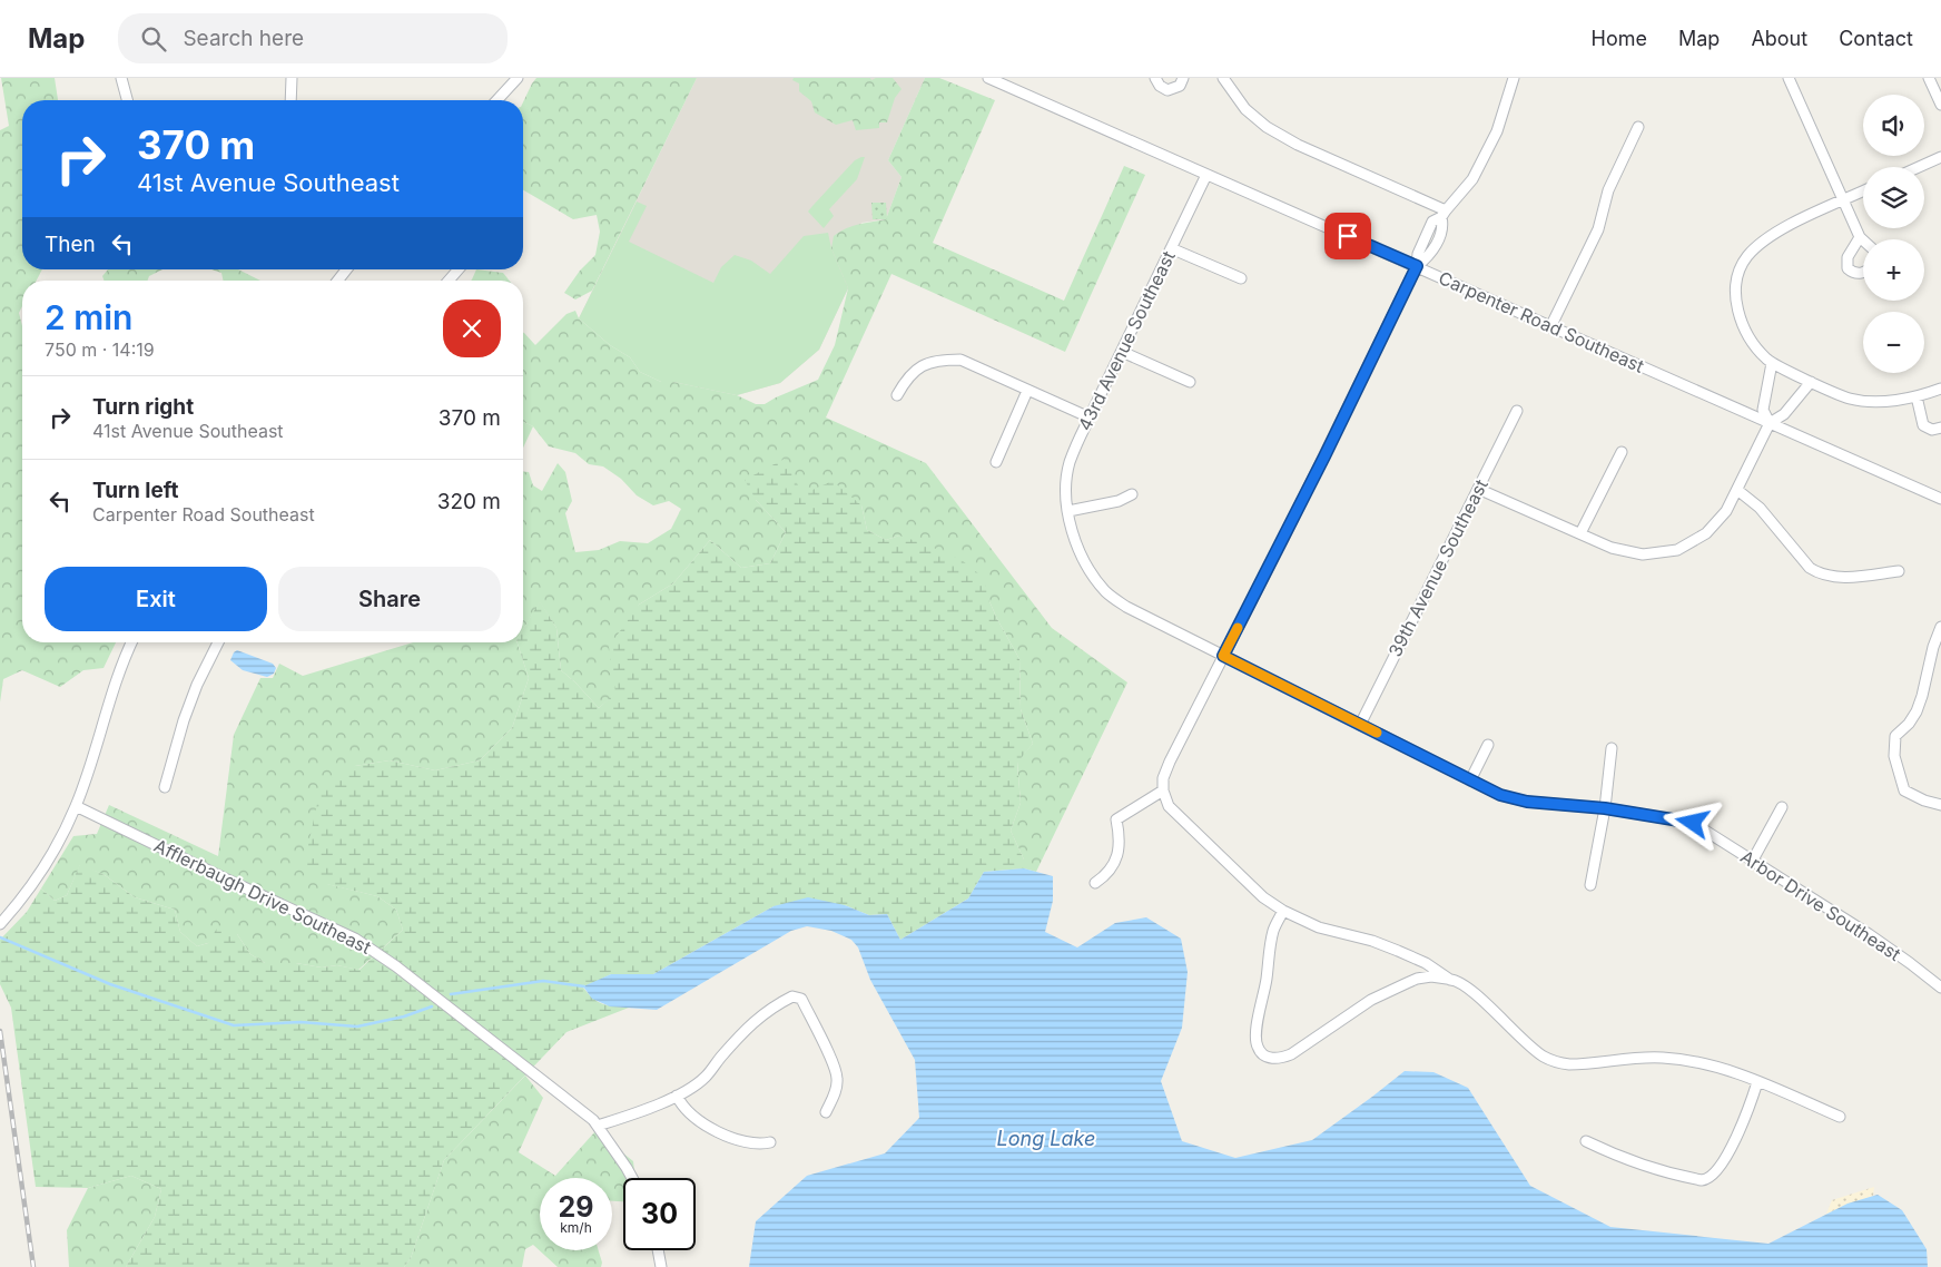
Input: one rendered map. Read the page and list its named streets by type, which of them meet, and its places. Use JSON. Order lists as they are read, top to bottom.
{
  "streets": {
    "street": [
      "Carpenter Road Southeast",
      "43rd Avenue Southeast",
      "39th Avenue Southeast",
      "Afflerbaugh Drive Southeast",
      "Arbor Drive Southeast"
    ]
  },
  "crossings": [
    ["Carpenter Road Southeast", "43rd Avenue Southeast"],
    ["43rd Avenue Southeast", "Arbor Drive Southeast"],
    ["39th Avenue Southeast", "Arbor Drive Southeast"]
  ],
  "water": ["Long Lake"],
  "page": {
    "header": "Map",
    "search": "Search here",
    "nav": [
      "Home",
      "Map",
      "About",
      "Contact"
    ],
    "map_buttons": ["+", "−"],
    "turn": ["370 m", "41st Avenue Southeast"],
    "then": "Then",
    "heading": ["2 min", "750 m · 14:19"],
    "list": [
      {
        "name": "Turn right",
        "note": "41st Avenue Southeast",
        "value": "370 m"
      },
      {
        "name": "Turn left",
        "note": "Carpenter Road Southeast",
        "value": "320 m"
      }
    ],
    "buttons": ["Exit", "Share"],
    "speed": "29 km/h",
    "limit": "30"
  }
}
